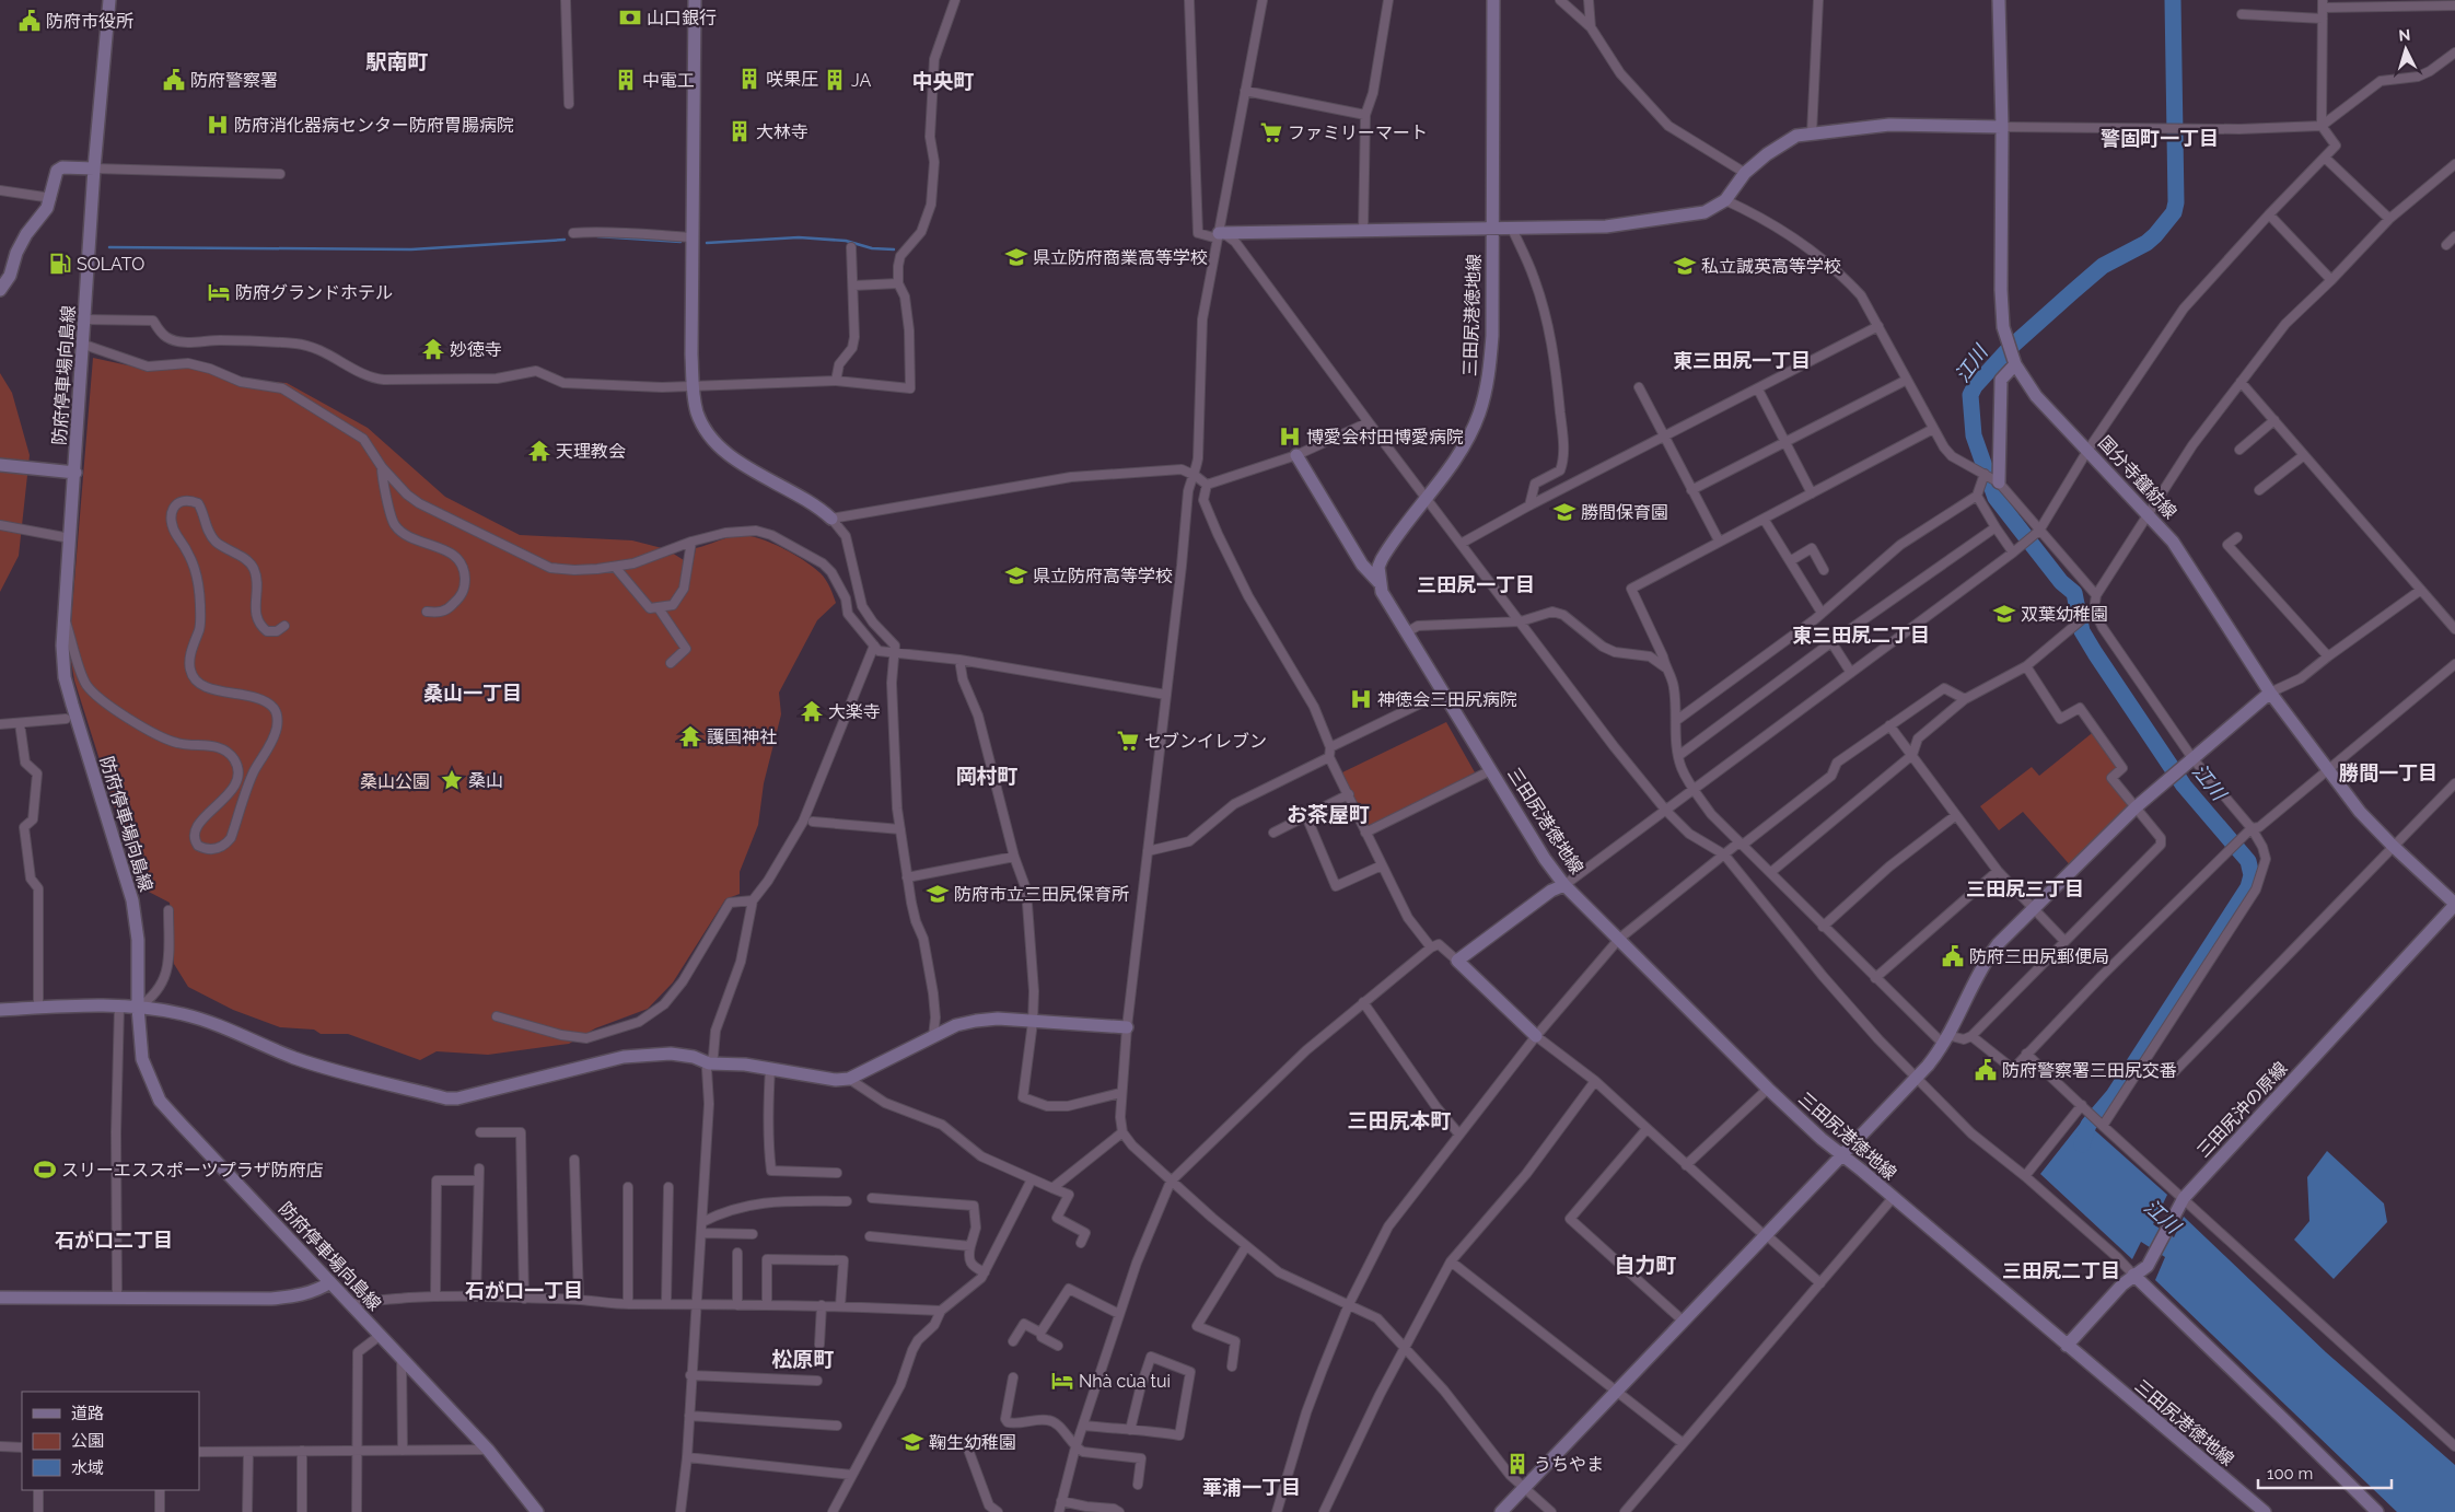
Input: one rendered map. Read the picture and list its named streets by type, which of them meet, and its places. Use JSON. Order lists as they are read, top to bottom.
{
  "streets": {
    "street": [
      "三田尻港徳地線",
      "防府停車場向島線",
      "国分寺鐘紡線",
      "三田尻沖の原線"
    ]
  },
  "crossings": [
    ["三田尻港徳地線", "三田尻沖の原線"],
    ["国分寺鐘紡線", "三田尻沖の原線"]
  ],
  "districts": [
    "駅南町",
    "中央町",
    "警固町一丁目",
    "東三田尻一丁目",
    "三田尻一丁目",
    "東三田尻二丁目",
    "桑山一丁目",
    "勝間一丁目",
    "岡村町",
    "お茶屋町",
    "三田尻三丁目",
    "三田尻本町",
    "石が口二丁目",
    "自力町",
    "三田尻二丁目",
    "石が口一丁目",
    "松原町",
    "華浦一丁目"
  ],
  "water": ["江川"],
  "parks": ["桑山公園"],
  "places": {
    "bank": ["山口銀行"],
    "public building": [
      "防府市役所",
      "防府警察署",
      "防府三田尻郵便局",
      "防府警察署三田尻交番"
    ],
    "building": [
      "咲果圧",
      "中電工",
      "JA",
      "大林寺",
      "うちやま"
    ],
    "hospital": ["防府消化器病センター防府胃腸病院", "博愛会村田博愛病院", "神徳会三田尻病院"],
    "supermarket": ["ファミリーマート", "セブンイレブン"],
    "school or university": [
      "県立防府商業高等学校",
      "私立誠英高等学校",
      "勝間保育園",
      "県立防府高等学校",
      "双葉幼稚園",
      "防府市立三田尻保育所",
      "鞠生幼稚園"
    ],
    "fuel station": ["SOLATO"],
    "hotel": ["防府グランドホテル", "Nhà của tui"],
    "temple": [
      "妙徳寺",
      "天理教会",
      "大楽寺",
      "護国神社"
    ],
    "place": ["桑山"],
    "sports": ["スリーエススポーツプラザ防府店"]
  },
  "legend": ["道路", "公園", "水域"],
  "scale_bar": "100 m",
  "north": "top"
}
